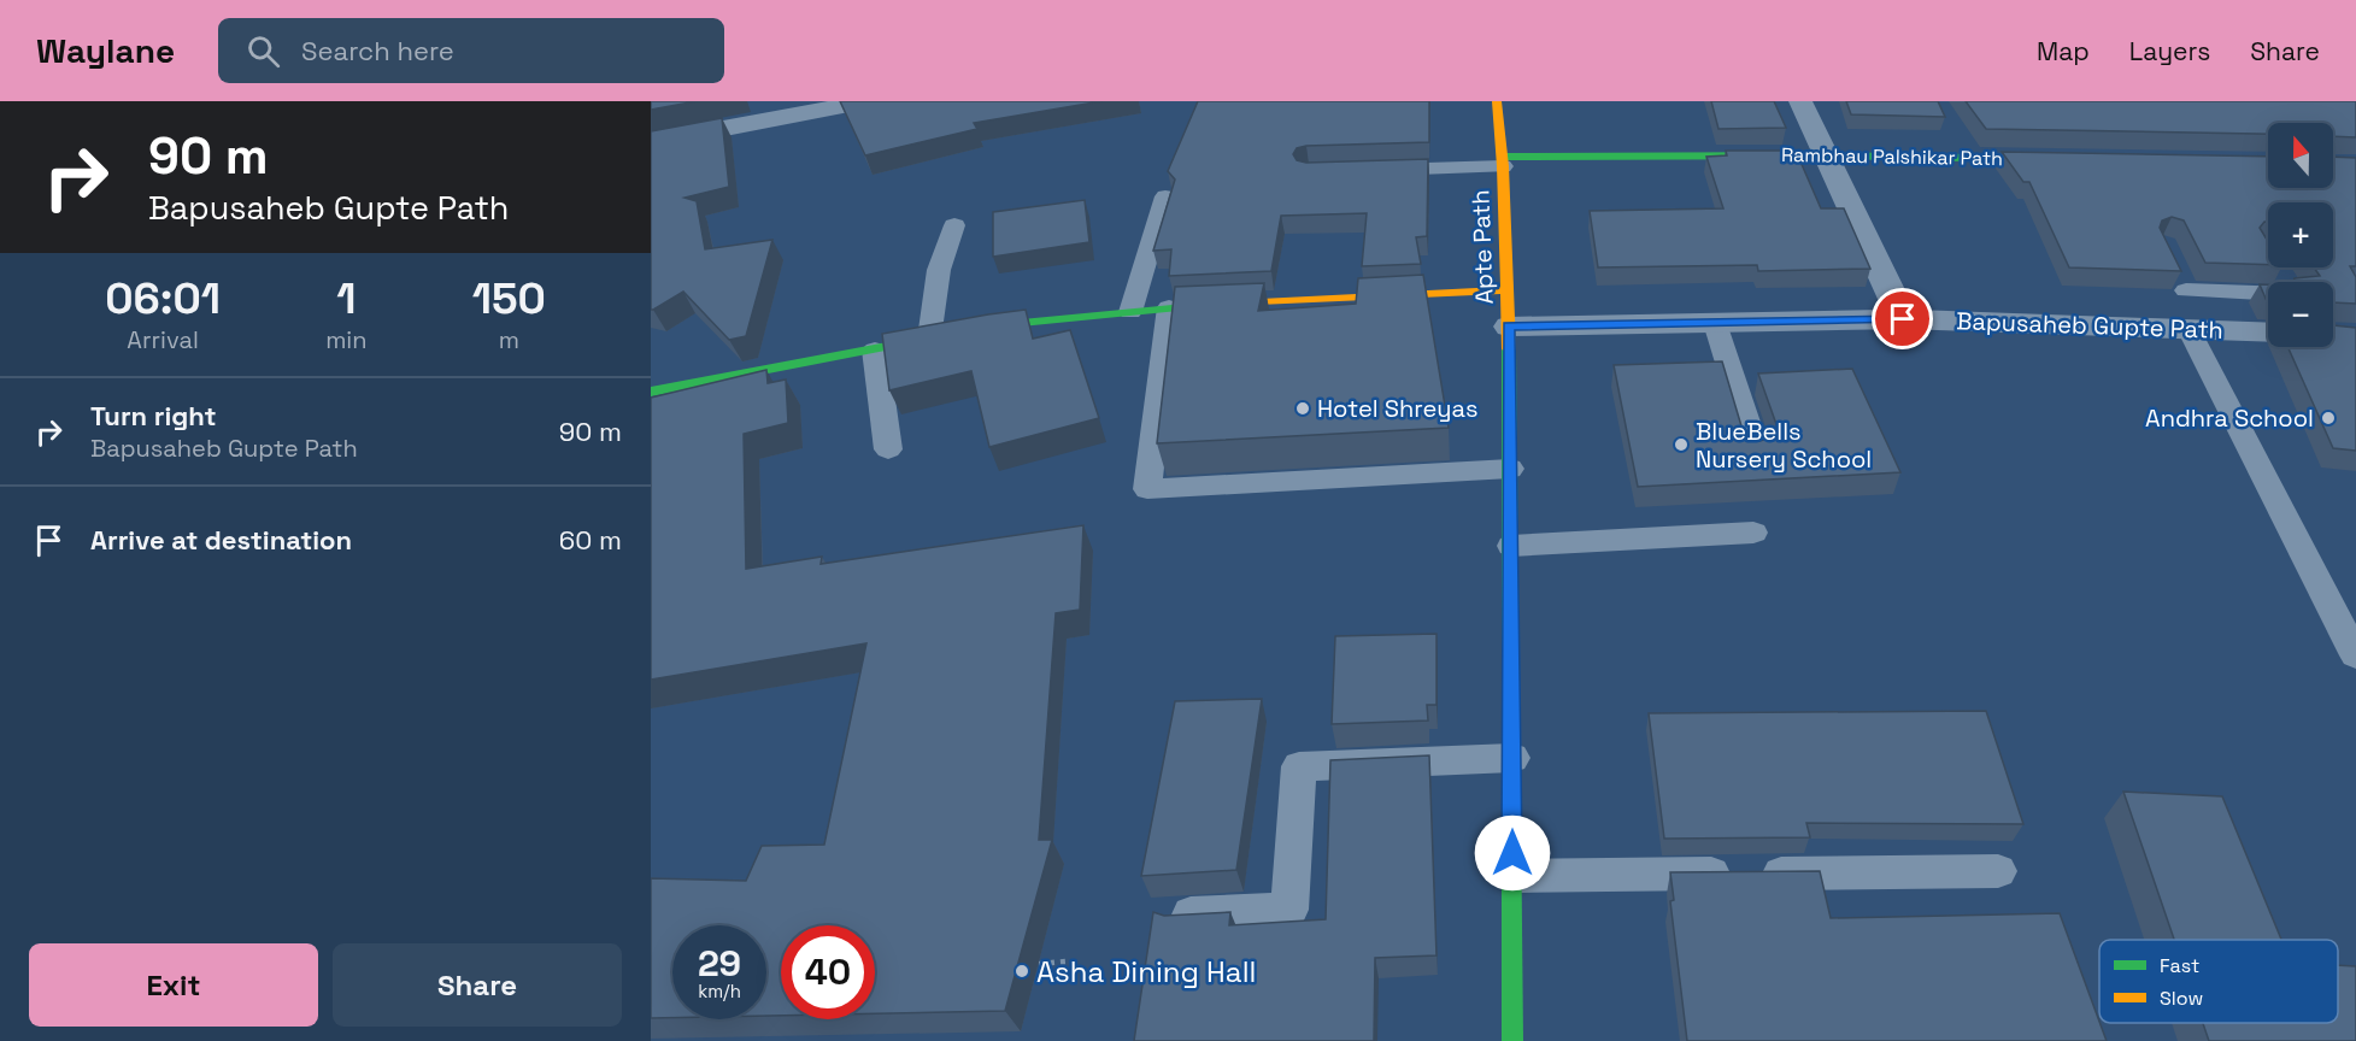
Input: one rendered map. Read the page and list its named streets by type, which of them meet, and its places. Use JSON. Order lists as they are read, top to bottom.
{
  "streets": {
    "street": ["Rambhau Palshikar Path", "Apte Path", "Bapusaheb Gupte Path"]
  },
  "crossings": [
    ["Rambhau Palshikar Path", "Apte Path"],
    ["Apte Path", "Bapusaheb Gupte Path"]
  ],
  "places": [
    "Hotel Shreyas",
    "Andhra School",
    "BlueBells Nursery School",
    "Asha Dining Hall"
  ],
  "legend": ["Fast", "Slow"],
  "north": "top",
  "page": {
    "header": "Waylane",
    "search": "Search here",
    "nav": ["Map", "Layers", "Share"],
    "turn": ["90 m", "Bapusaheb Gupte Path"],
    "map_buttons": ["+", "−"],
    "eta": [
      "06:01",
      "Arrival",
      "1",
      "min",
      "150",
      "m"
    ],
    "list": [
      {
        "name": "Turn right",
        "note": "Bapusaheb Gupte Path",
        "value": "90 m"
      },
      {
        "name": "Arrive at destination",
        "value": "60 m"
      }
    ],
    "speed": "29 km/h",
    "limit": "40",
    "buttons": ["Exit", "Share"]
  }
}
